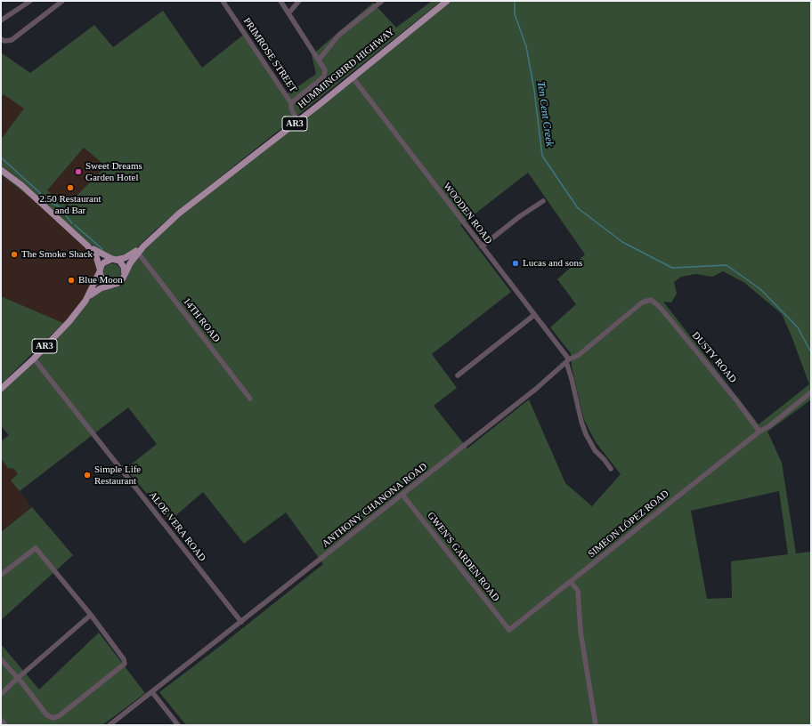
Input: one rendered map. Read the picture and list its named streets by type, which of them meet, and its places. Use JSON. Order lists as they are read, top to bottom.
{
  "streets": {
    "main road": ["HUMMINGBIRD HIGHWAY", "AR3"],
    "street": [
      "PRIMROSE STREET",
      "WOODEN ROAD",
      "14TH ROAD",
      "DUSTY ROAD",
      "ANTHONY CHANONA ROAD",
      "SIMEON LÓPEZ ROAD",
      "ALOE VERA ROAD",
      "GWEN'S GARDEN ROAD"
    ]
  },
  "crossings": [
    ["PRIMROSE STREET", "HUMMINGBIRD HIGHWAY"],
    ["HUMMINGBIRD HIGHWAY", "AR3"],
    ["HUMMINGBIRD HIGHWAY", "WOODEN ROAD"],
    ["HUMMINGBIRD HIGHWAY", "14TH ROAD"],
    ["AR3", "ALOE VERA ROAD"],
    ["WOODEN ROAD", "ANTHONY CHANONA ROAD"],
    ["DUSTY ROAD", "ANTHONY CHANONA ROAD"],
    ["DUSTY ROAD", "SIMEON LÓPEZ ROAD"],
    ["ANTHONY CHANONA ROAD", "ALOE VERA ROAD"],
    ["ANTHONY CHANONA ROAD", "GWEN'S GARDEN ROAD"],
    ["SIMEON LÓPEZ ROAD", "GWEN'S GARDEN ROAD"]
  ],
  "water": ["Ten Cent Creek"],
  "places": [
    "Sweet Dreams Garden Hotel",
    "2.50 Restaurant and Bar",
    "The Smoke Shack",
    "Lucas and sons",
    "Blue Moon",
    "Simple Life Restaurant"
  ]
}
